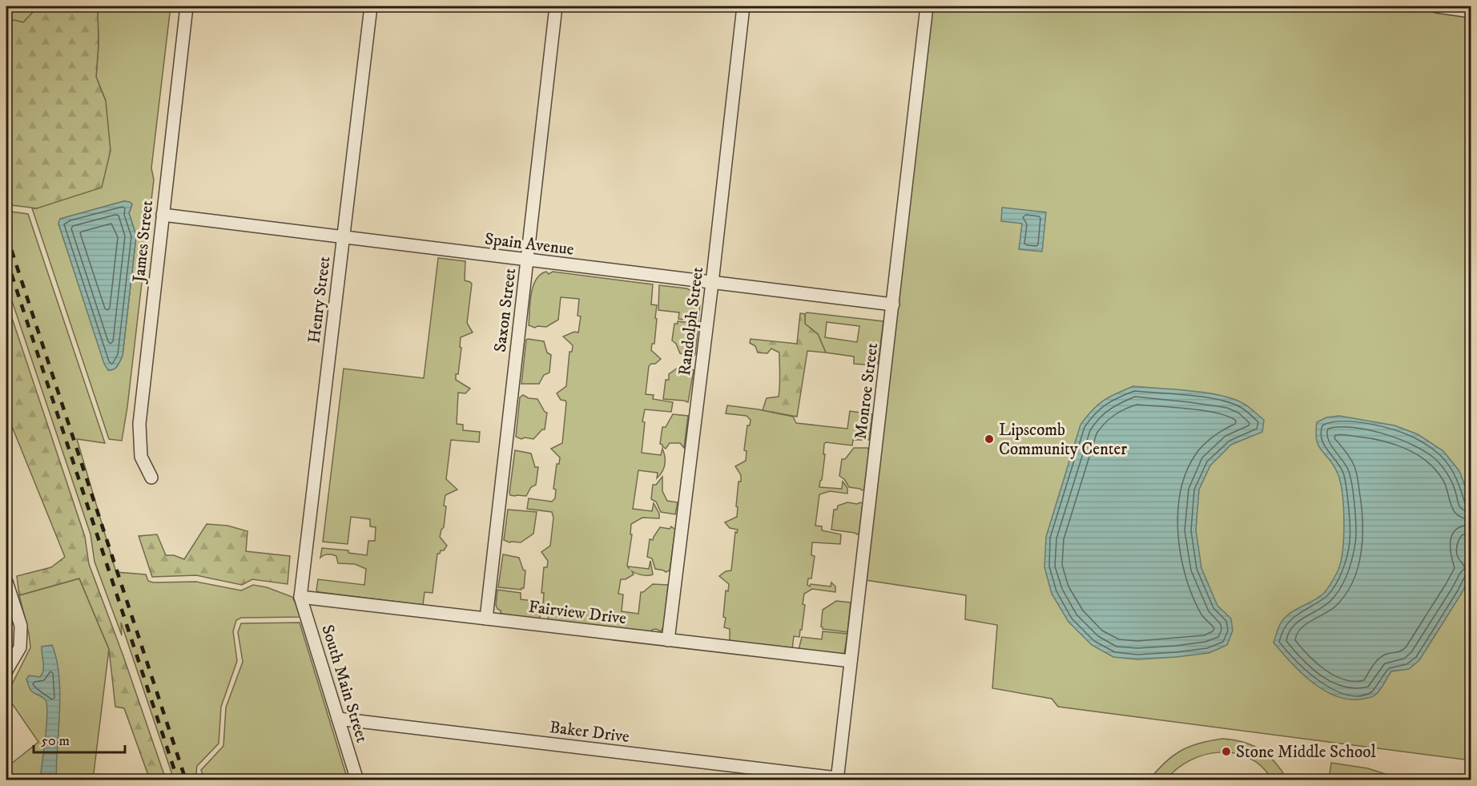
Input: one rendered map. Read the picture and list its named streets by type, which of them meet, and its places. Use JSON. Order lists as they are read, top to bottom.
{
  "streets": {
    "street": [
      "James Street",
      "Spain Avenue",
      "Henry Street",
      "Saxon Street",
      "Randolph Street",
      "Monroe Street",
      "Fairview Drive",
      "South Main Street",
      "Baker Drive"
    ]
  },
  "crossings": [
    ["James Street", "Spain Avenue"],
    ["Spain Avenue", "Henry Street"],
    ["Spain Avenue", "Saxon Street"],
    ["Spain Avenue", "Randolph Street"],
    ["Spain Avenue", "Monroe Street"],
    ["Henry Street", "Fairview Drive"],
    ["Henry Street", "South Main Street"],
    ["Saxon Street", "Fairview Drive"],
    ["Randolph Street", "Fairview Drive"],
    ["Monroe Street", "Fairview Drive"],
    ["Monroe Street", "Baker Drive"],
    ["Fairview Drive", "South Main Street"],
    ["South Main Street", "Baker Drive"]
  ],
  "places": ["Lipscomb Community Center", "Stone Middle School"],
  "scale_bar": "50 m"
}
